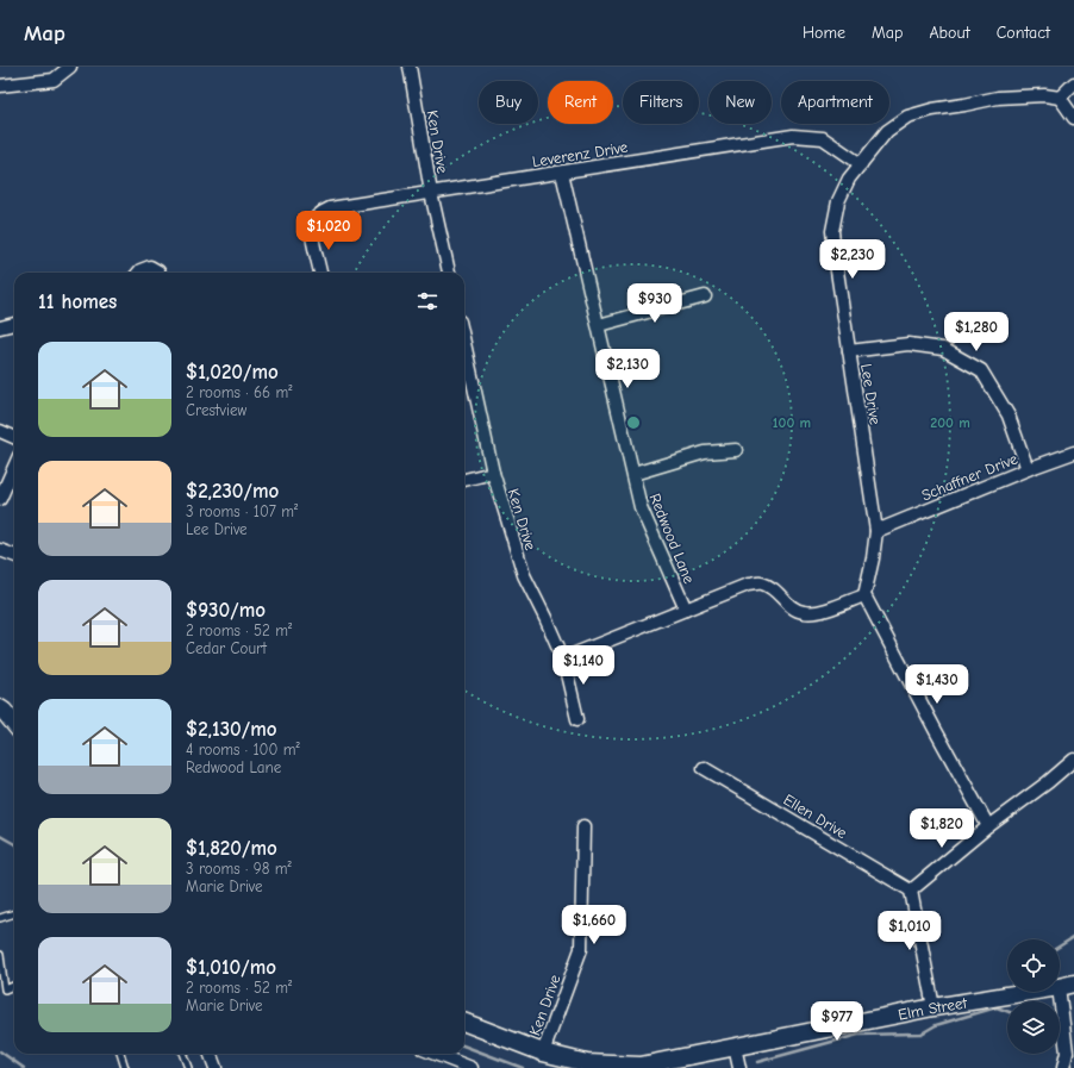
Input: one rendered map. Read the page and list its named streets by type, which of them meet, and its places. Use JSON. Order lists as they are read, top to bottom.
{
  "streets": {
    "main road": ["Elm Street"],
    "street": [
      "Ken Drive",
      "Leverenz Drive",
      "Lee Drive",
      "Schaffner Drive",
      "Redwood Lane",
      "Ellen Drive"
    ]
  },
  "crossings": [
    ["Ken Drive", "Leverenz Drive"],
    ["Ken Drive", "Elm Street"],
    ["Leverenz Drive", "Lee Drive"],
    ["Leverenz Drive", "Redwood Lane"],
    ["Lee Drive", "Schaffner Drive"]
  ],
  "page": {
    "header": "Map",
    "nav": [
      "Home",
      "Map",
      "About",
      "Contact"
    ],
    "chip": [
      "Buy",
      "Rent",
      "Filters",
      "New",
      "Apartment"
    ],
    "price": [
      "$1,020",
      "$2,230",
      "$930",
      "$1,280",
      "$2,130",
      "$1,140",
      "$1,430",
      "$1,820",
      "$1,660",
      "$1,010",
      "$977"
    ],
    "heading": "11 homes",
    "list": [
      {
        "name": "$1,020/mo",
        "note": "2 rooms · 66 m² · Crestview"
      },
      {
        "name": "$2,230/mo",
        "note": "3 rooms · 107 m² · Lee Drive"
      },
      {
        "name": "$930/mo",
        "note": "2 rooms · 52 m² · Cedar Court"
      },
      {
        "name": "$2,130/mo",
        "note": "4 rooms · 100 m² · Redwood Lane"
      },
      {
        "name": "$1,820/mo",
        "note": "3 rooms · 98 m² · Marie Drive"
      },
      {
        "name": "$1,010/mo",
        "note": "2 rooms · 52 m² · Marie Drive"
      }
    ]
  },
  "rings": ["100 m", "200 m"]
}
